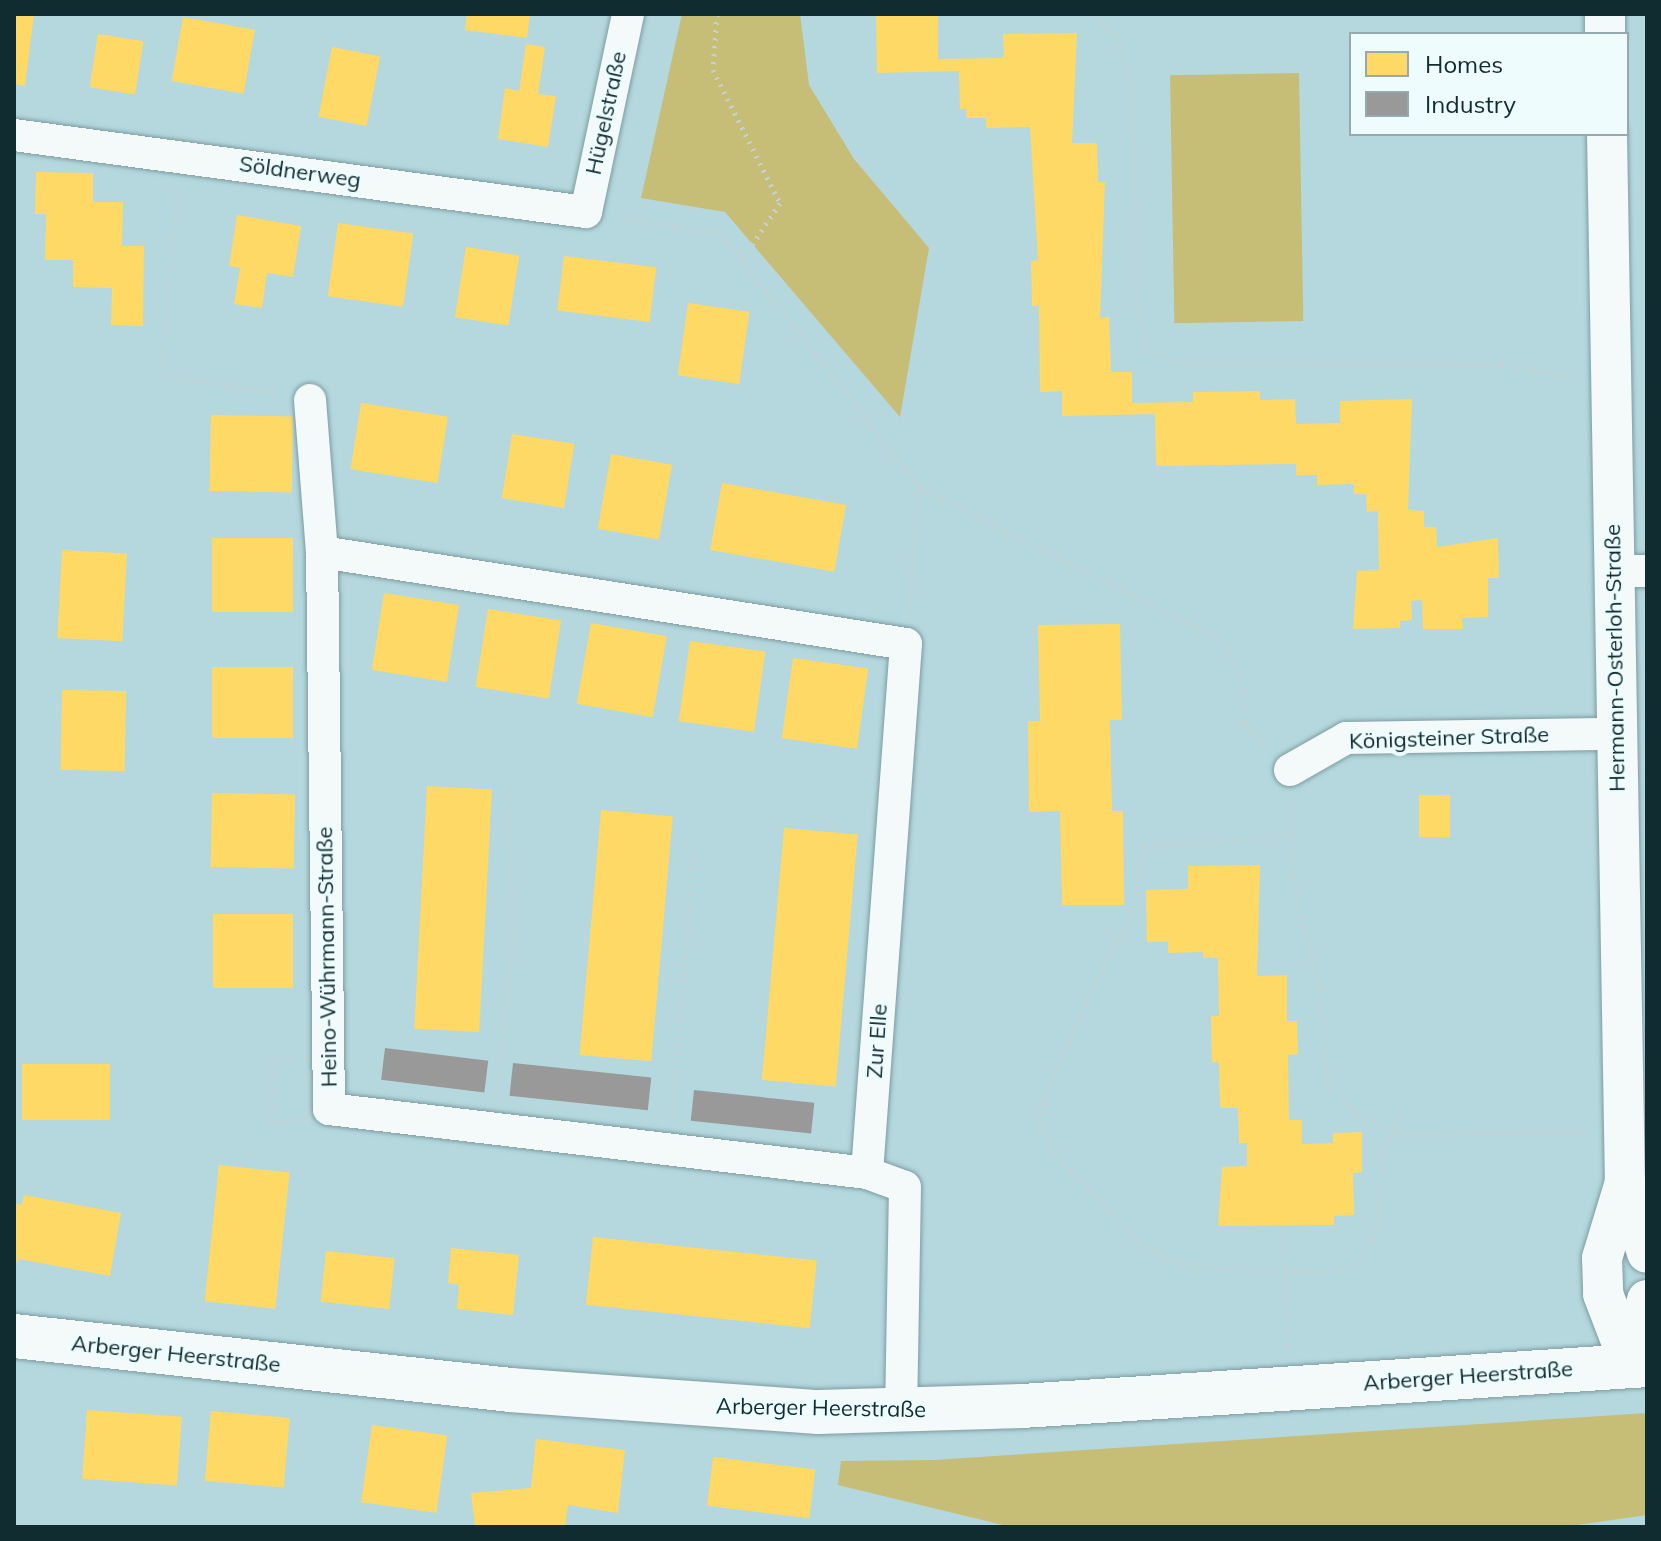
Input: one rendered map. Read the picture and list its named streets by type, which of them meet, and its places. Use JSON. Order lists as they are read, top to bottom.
{
  "streets": {
    "main road": ["Arberger Heerstraße"],
    "street": [
      "Hügelstraße",
      "Söldnerweg",
      "Hermann-Osterloh-Straße",
      "Königsteiner Straße",
      "Heino-Wührmann-Straße",
      "Zur Elle"
    ]
  },
  "crossings": [
    ["Hügelstraße", "Söldnerweg"],
    ["Hermann-Osterloh-Straße", "Königsteiner Straße"],
    ["Hermann-Osterloh-Straße", "Arberger Heerstraße"],
    ["Heino-Wührmann-Straße", "Zur Elle"]
  ],
  "legend": ["Homes", "Industry"]
}
